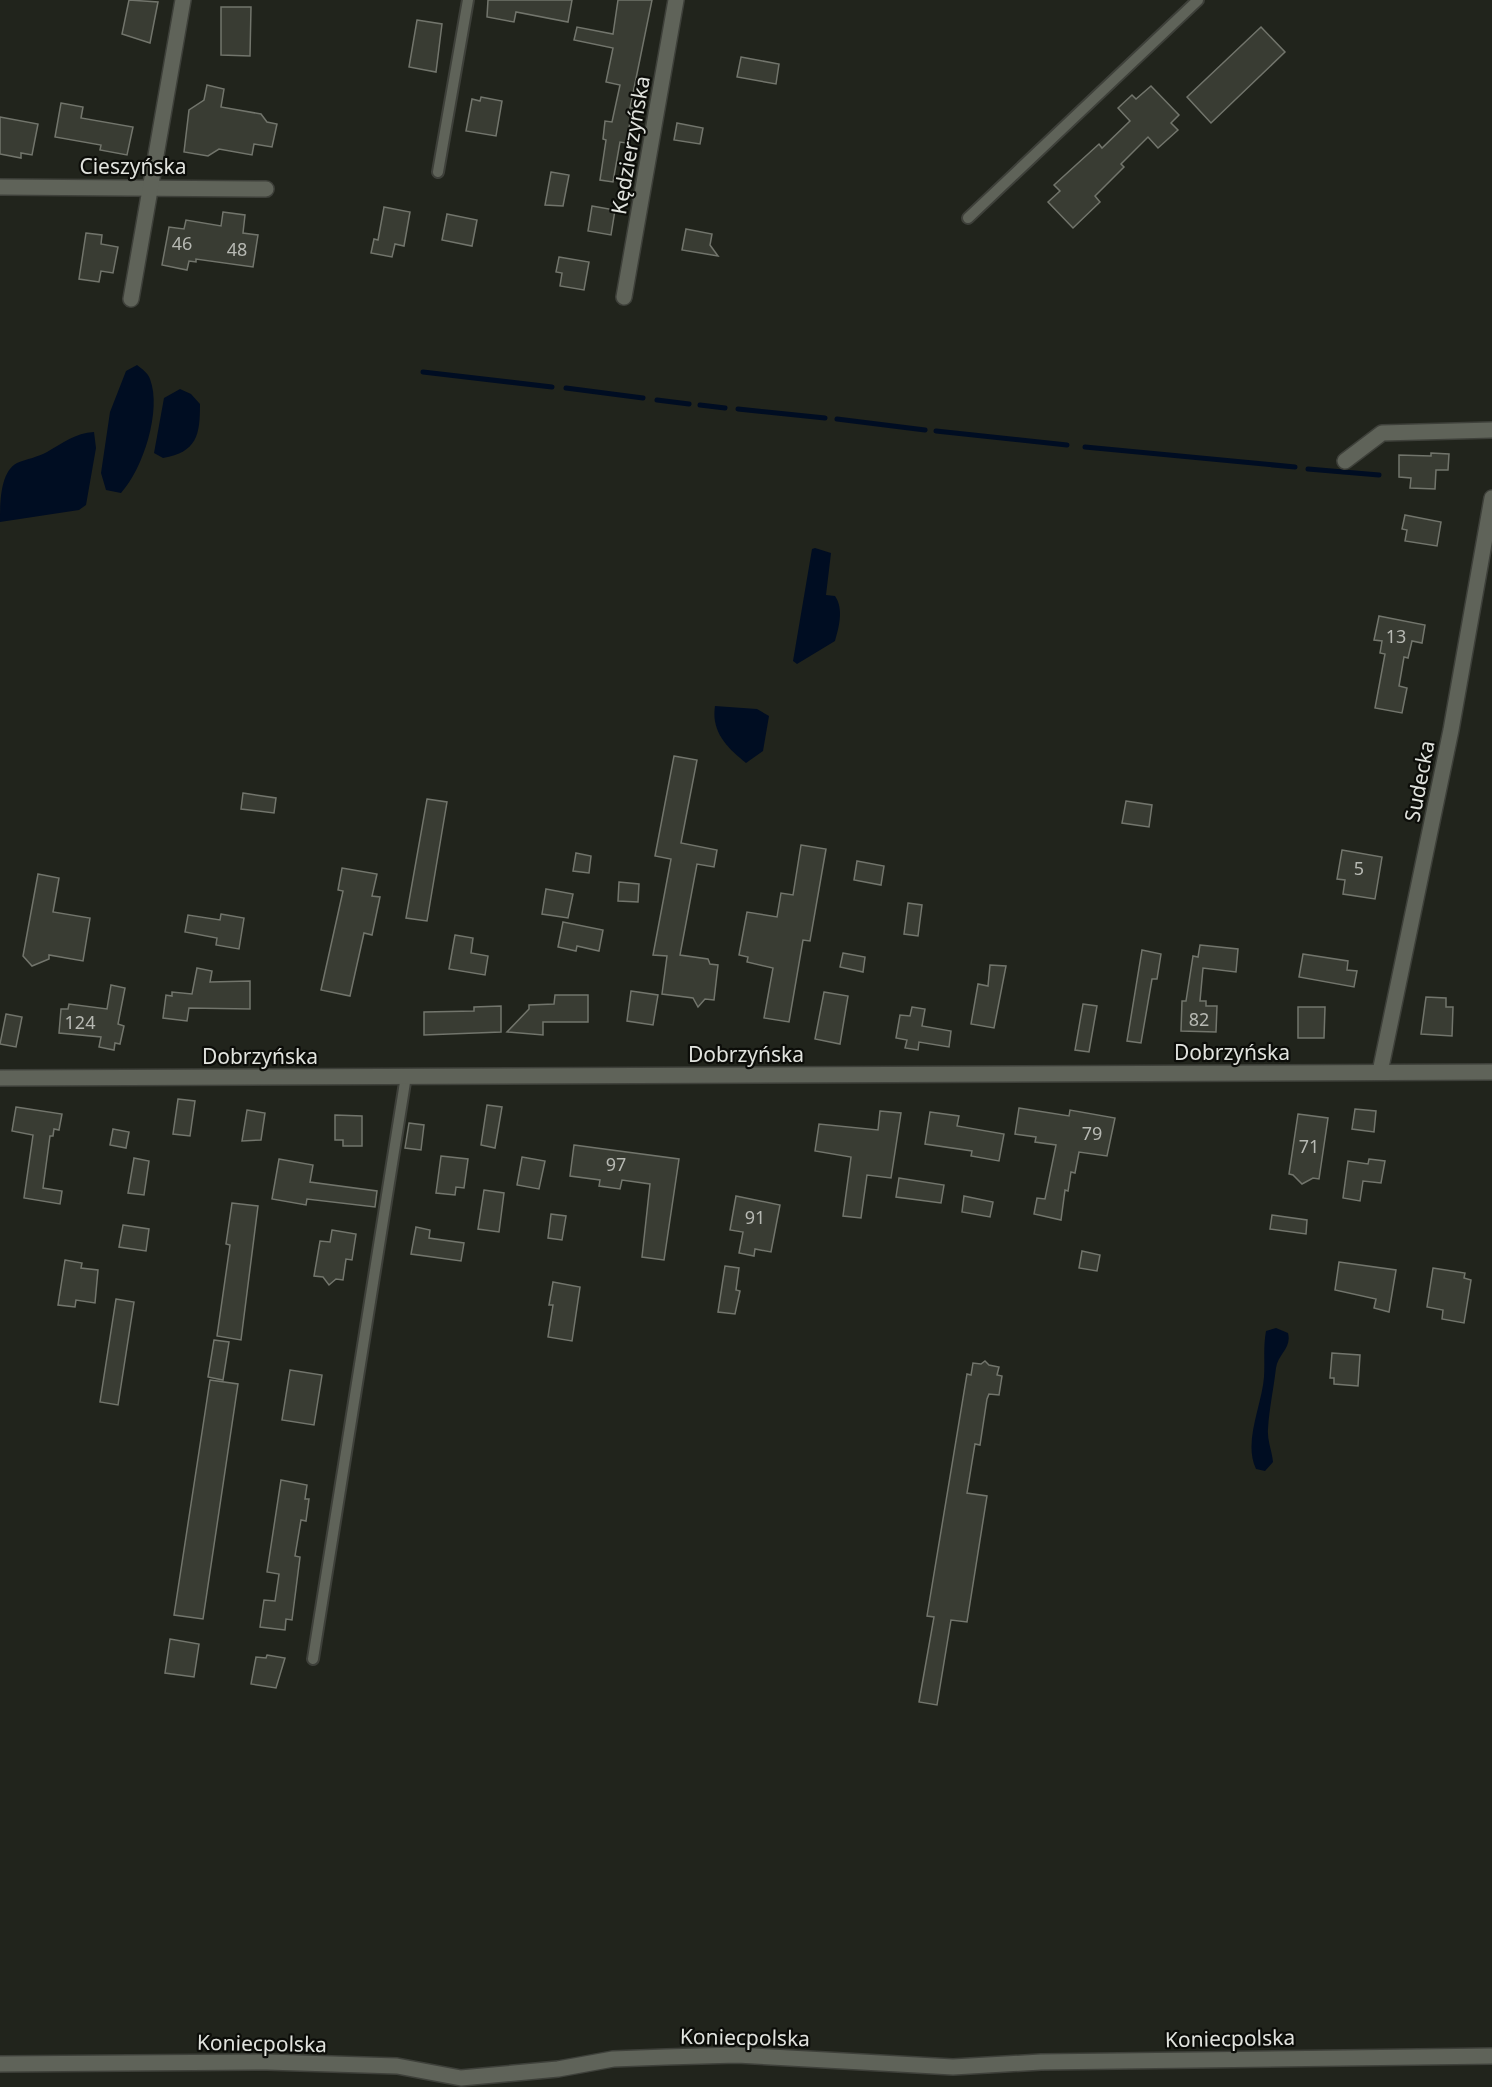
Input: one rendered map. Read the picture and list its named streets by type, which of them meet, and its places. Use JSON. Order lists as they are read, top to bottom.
{
  "streets": {
    "street": [
      "Kędzierzyńska",
      "Cieszyńska",
      "Sudecka",
      "Dobrzyńska",
      "Koniecpolska"
    ]
  },
  "crossings": [
    ["Sudecka", "Dobrzyńska"]
  ],
  "house_numbers": [
    "46",
    "48",
    "13",
    "5",
    "82",
    "124",
    "79",
    "71",
    "97",
    "91"
  ]
}
